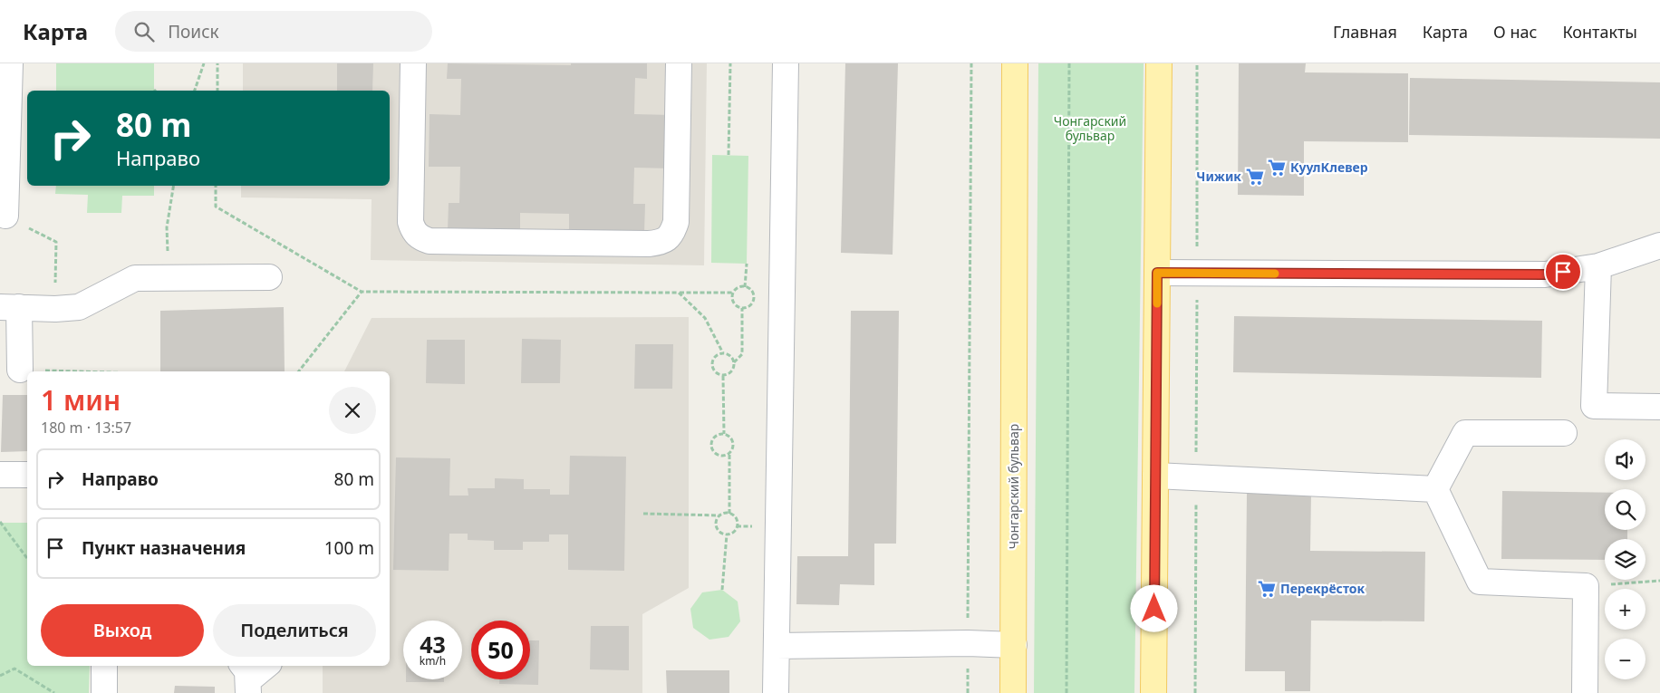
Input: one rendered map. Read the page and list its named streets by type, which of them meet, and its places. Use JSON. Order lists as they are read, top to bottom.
{
  "streets": {
    "main road": ["Чонгарский бульвар"]
  },
  "parks": ["Чонгарский бульвар"],
  "places": {
    "supermarket": ["КуулКлевер", "Чижик", "Перекрёсток"]
  },
  "page": {
    "header": "Карта",
    "search": "Поиск",
    "nav": [
      "Главная",
      "Карта",
      "О нас",
      "Контакты"
    ],
    "turn": ["80 m", "Направо"],
    "heading": ["1 мин", "180 m · 13:57"],
    "map_buttons": ["+", "−"],
    "list": [
      {
        "name": "Направо",
        "value": "80 m"
      },
      {
        "name": "Пункт назначения",
        "value": "100 m"
      }
    ],
    "buttons": ["Выход", "Поделиться"],
    "speed": "43 km/h",
    "limit": "50"
  }
}
